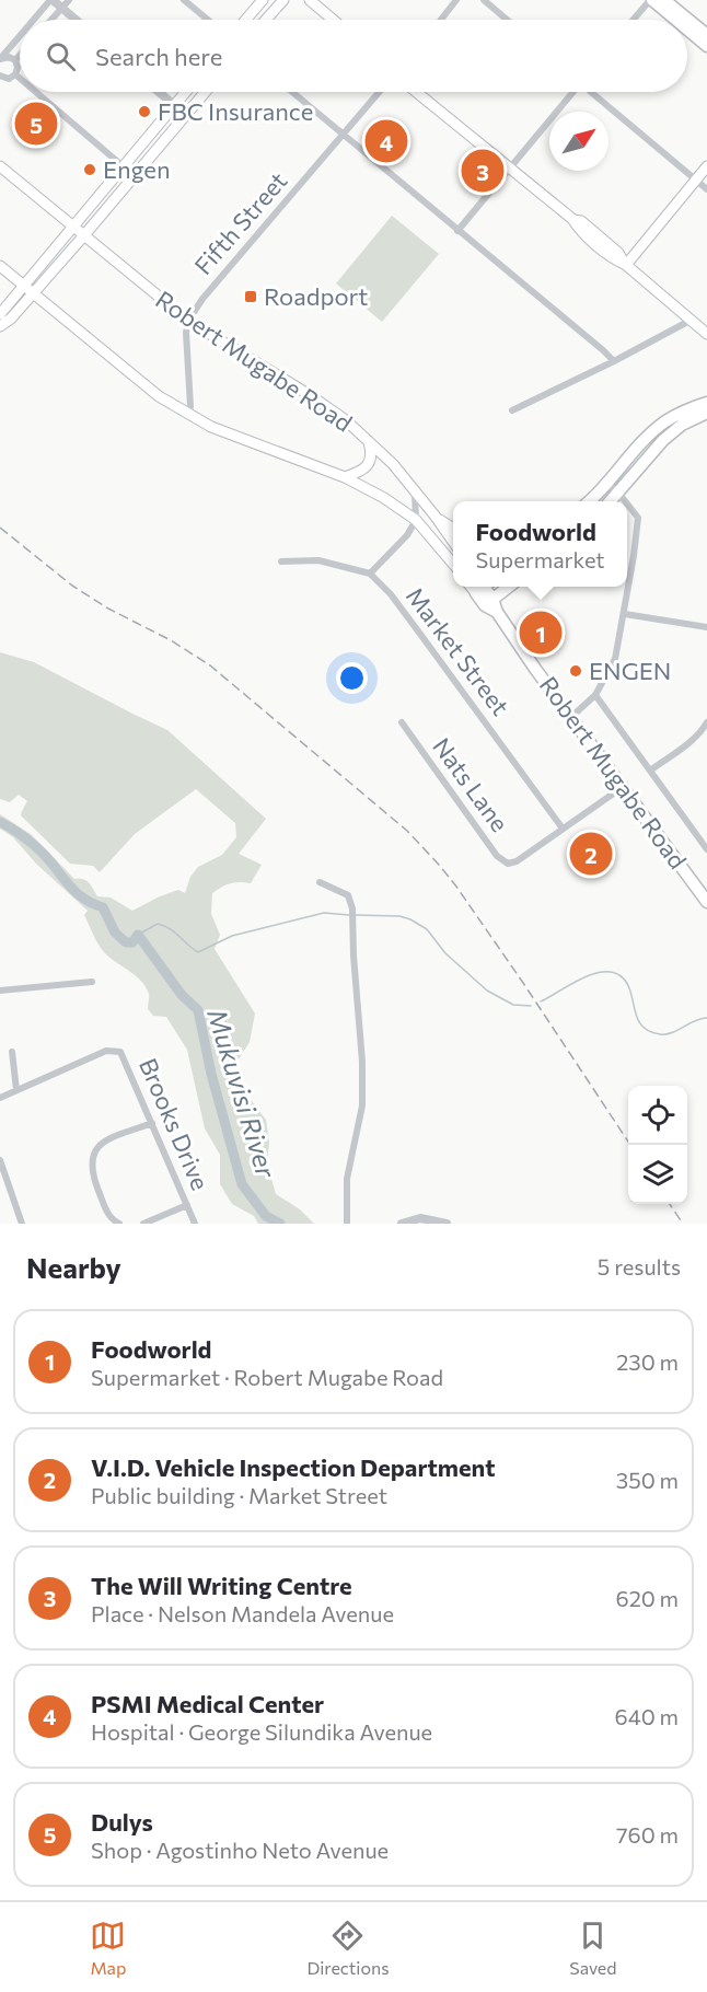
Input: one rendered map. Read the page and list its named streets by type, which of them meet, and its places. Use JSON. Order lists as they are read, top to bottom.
{
  "streets": {
    "main road": ["Robert Mugabe Road"],
    "street": [
      "Fifth Street",
      "Market Street",
      "Nats Lane",
      "Brooks Drive"
    ]
  },
  "crossings": [
    ["Fifth Street", "Robert Mugabe Road"],
    ["Market Street", "Nats Lane"]
  ],
  "water": ["Mukuvisi River"],
  "places": {
    "other": ["FBC Insurance", "Engen", "ENGEN"],
    "transit": ["Roadport"]
  },
  "north": "top right",
  "page": {
    "search": "Search here",
    "pins": [
      "5",
      "4",
      "3",
      "1",
      "2"
    ],
    "popup": ["Foodworld", "Supermarket"],
    "heading": ["Nearby", "5 results"],
    "list": [
      {
        "mark": "1",
        "name": "Foodworld",
        "note": "Supermarket · Robert Mugabe Road",
        "value": "230 m"
      },
      {
        "mark": "2",
        "name": "V.I.D. Vehicle Inspection Department",
        "note": "Public building · Market Street",
        "value": "350 m"
      },
      {
        "mark": "3",
        "name": "The Will Writing Centre",
        "note": "Place · Nelson Mandela Avenue",
        "value": "620 m"
      },
      {
        "mark": "4",
        "name": "PSMI Medical Center",
        "note": "Hospital · George Silundika Avenue",
        "value": "640 m"
      },
      {
        "mark": "5",
        "name": "Dulys",
        "note": "Shop · Agostinho Neto Avenue",
        "value": "760 m"
      }
    ],
    "nav": ["Map", "Directions", "Saved"]
  }
}
